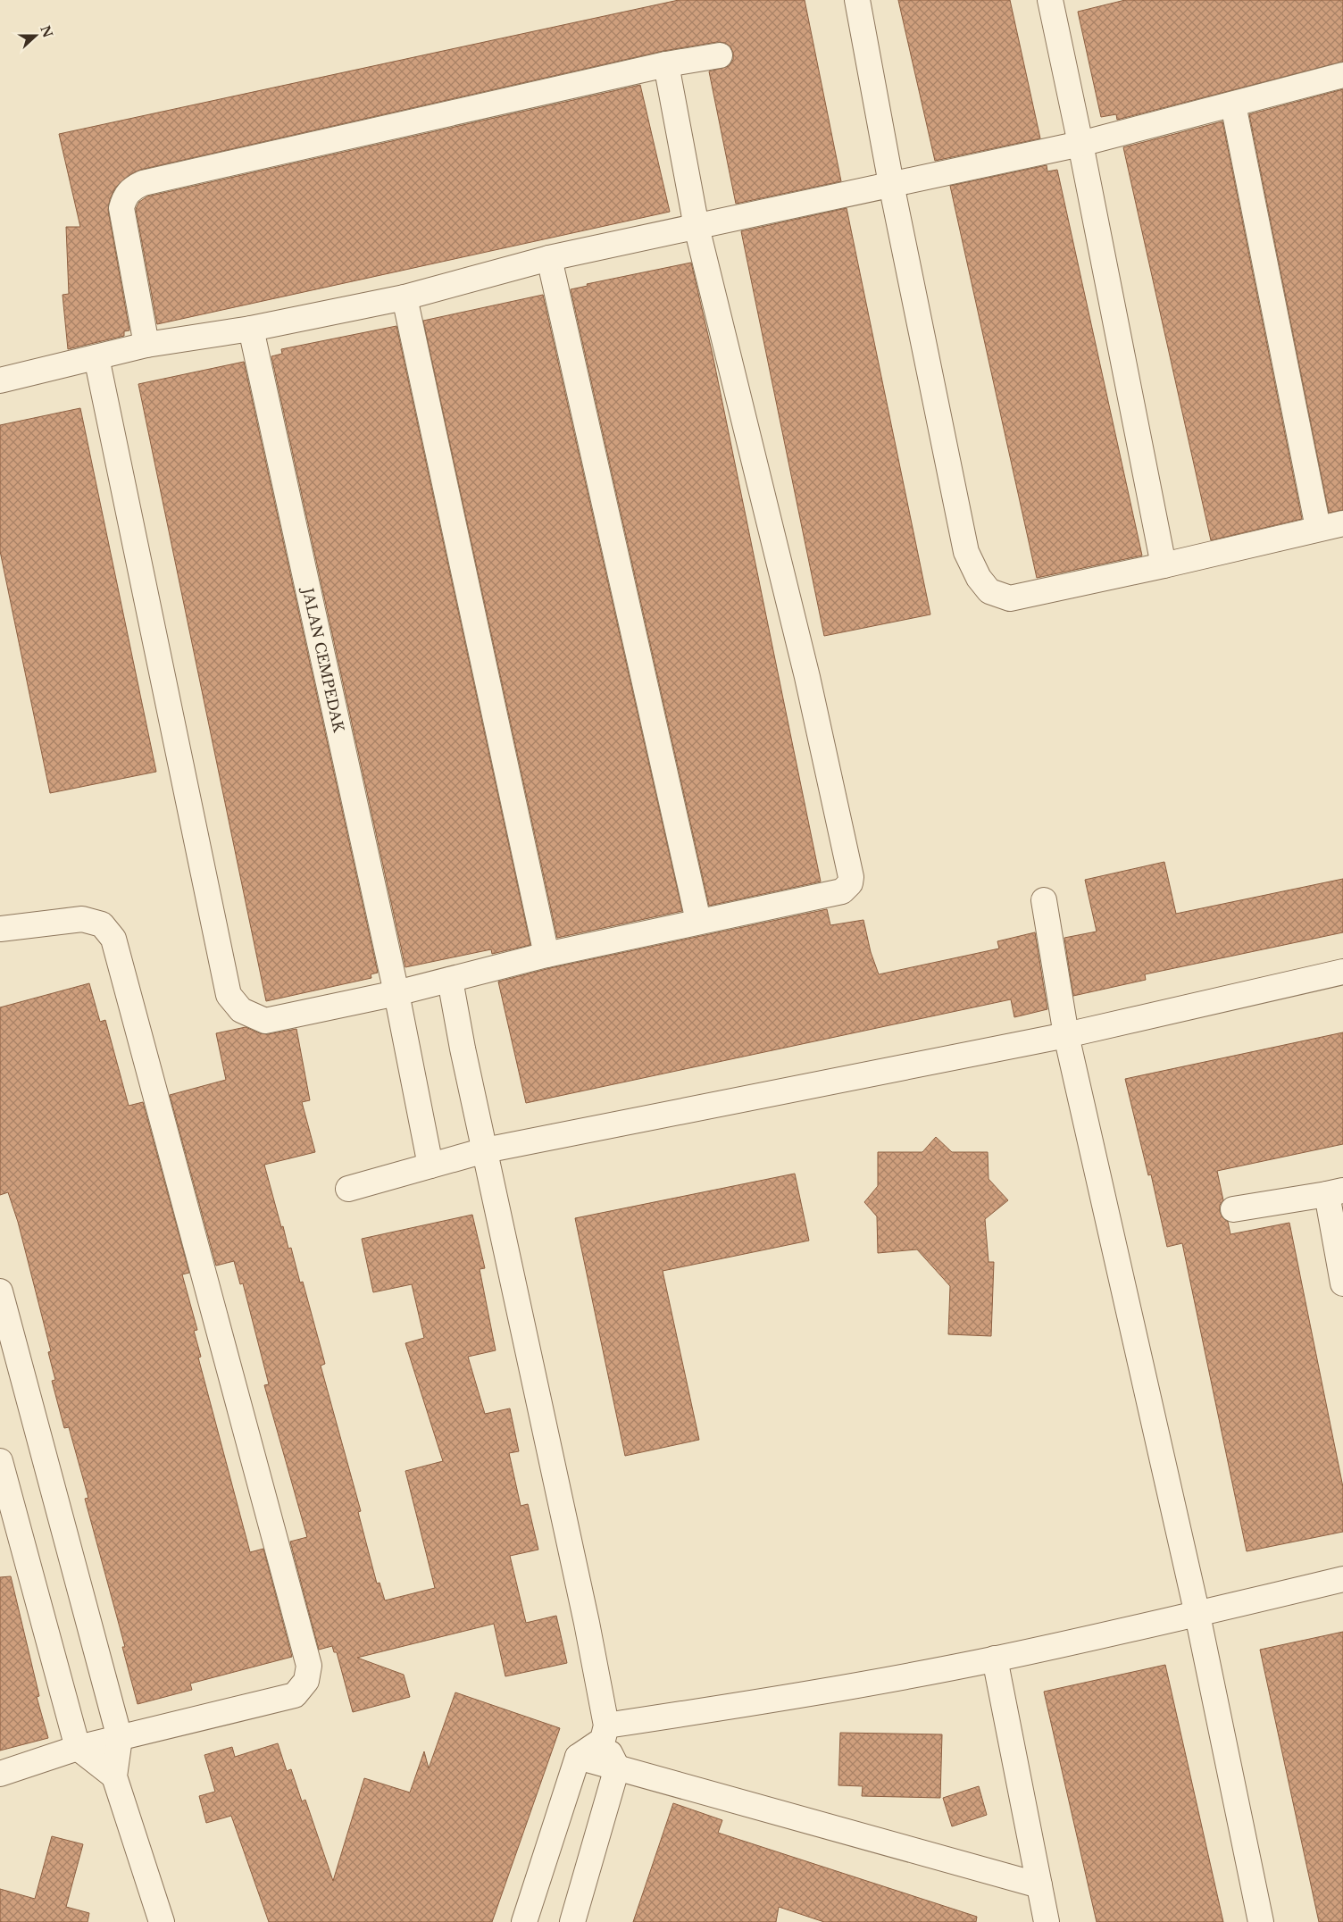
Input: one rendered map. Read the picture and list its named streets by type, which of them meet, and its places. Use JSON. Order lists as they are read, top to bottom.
{
  "streets": {
    "street": ["JALAN CEMPEDAK"]
  },
  "north": "right"
}
